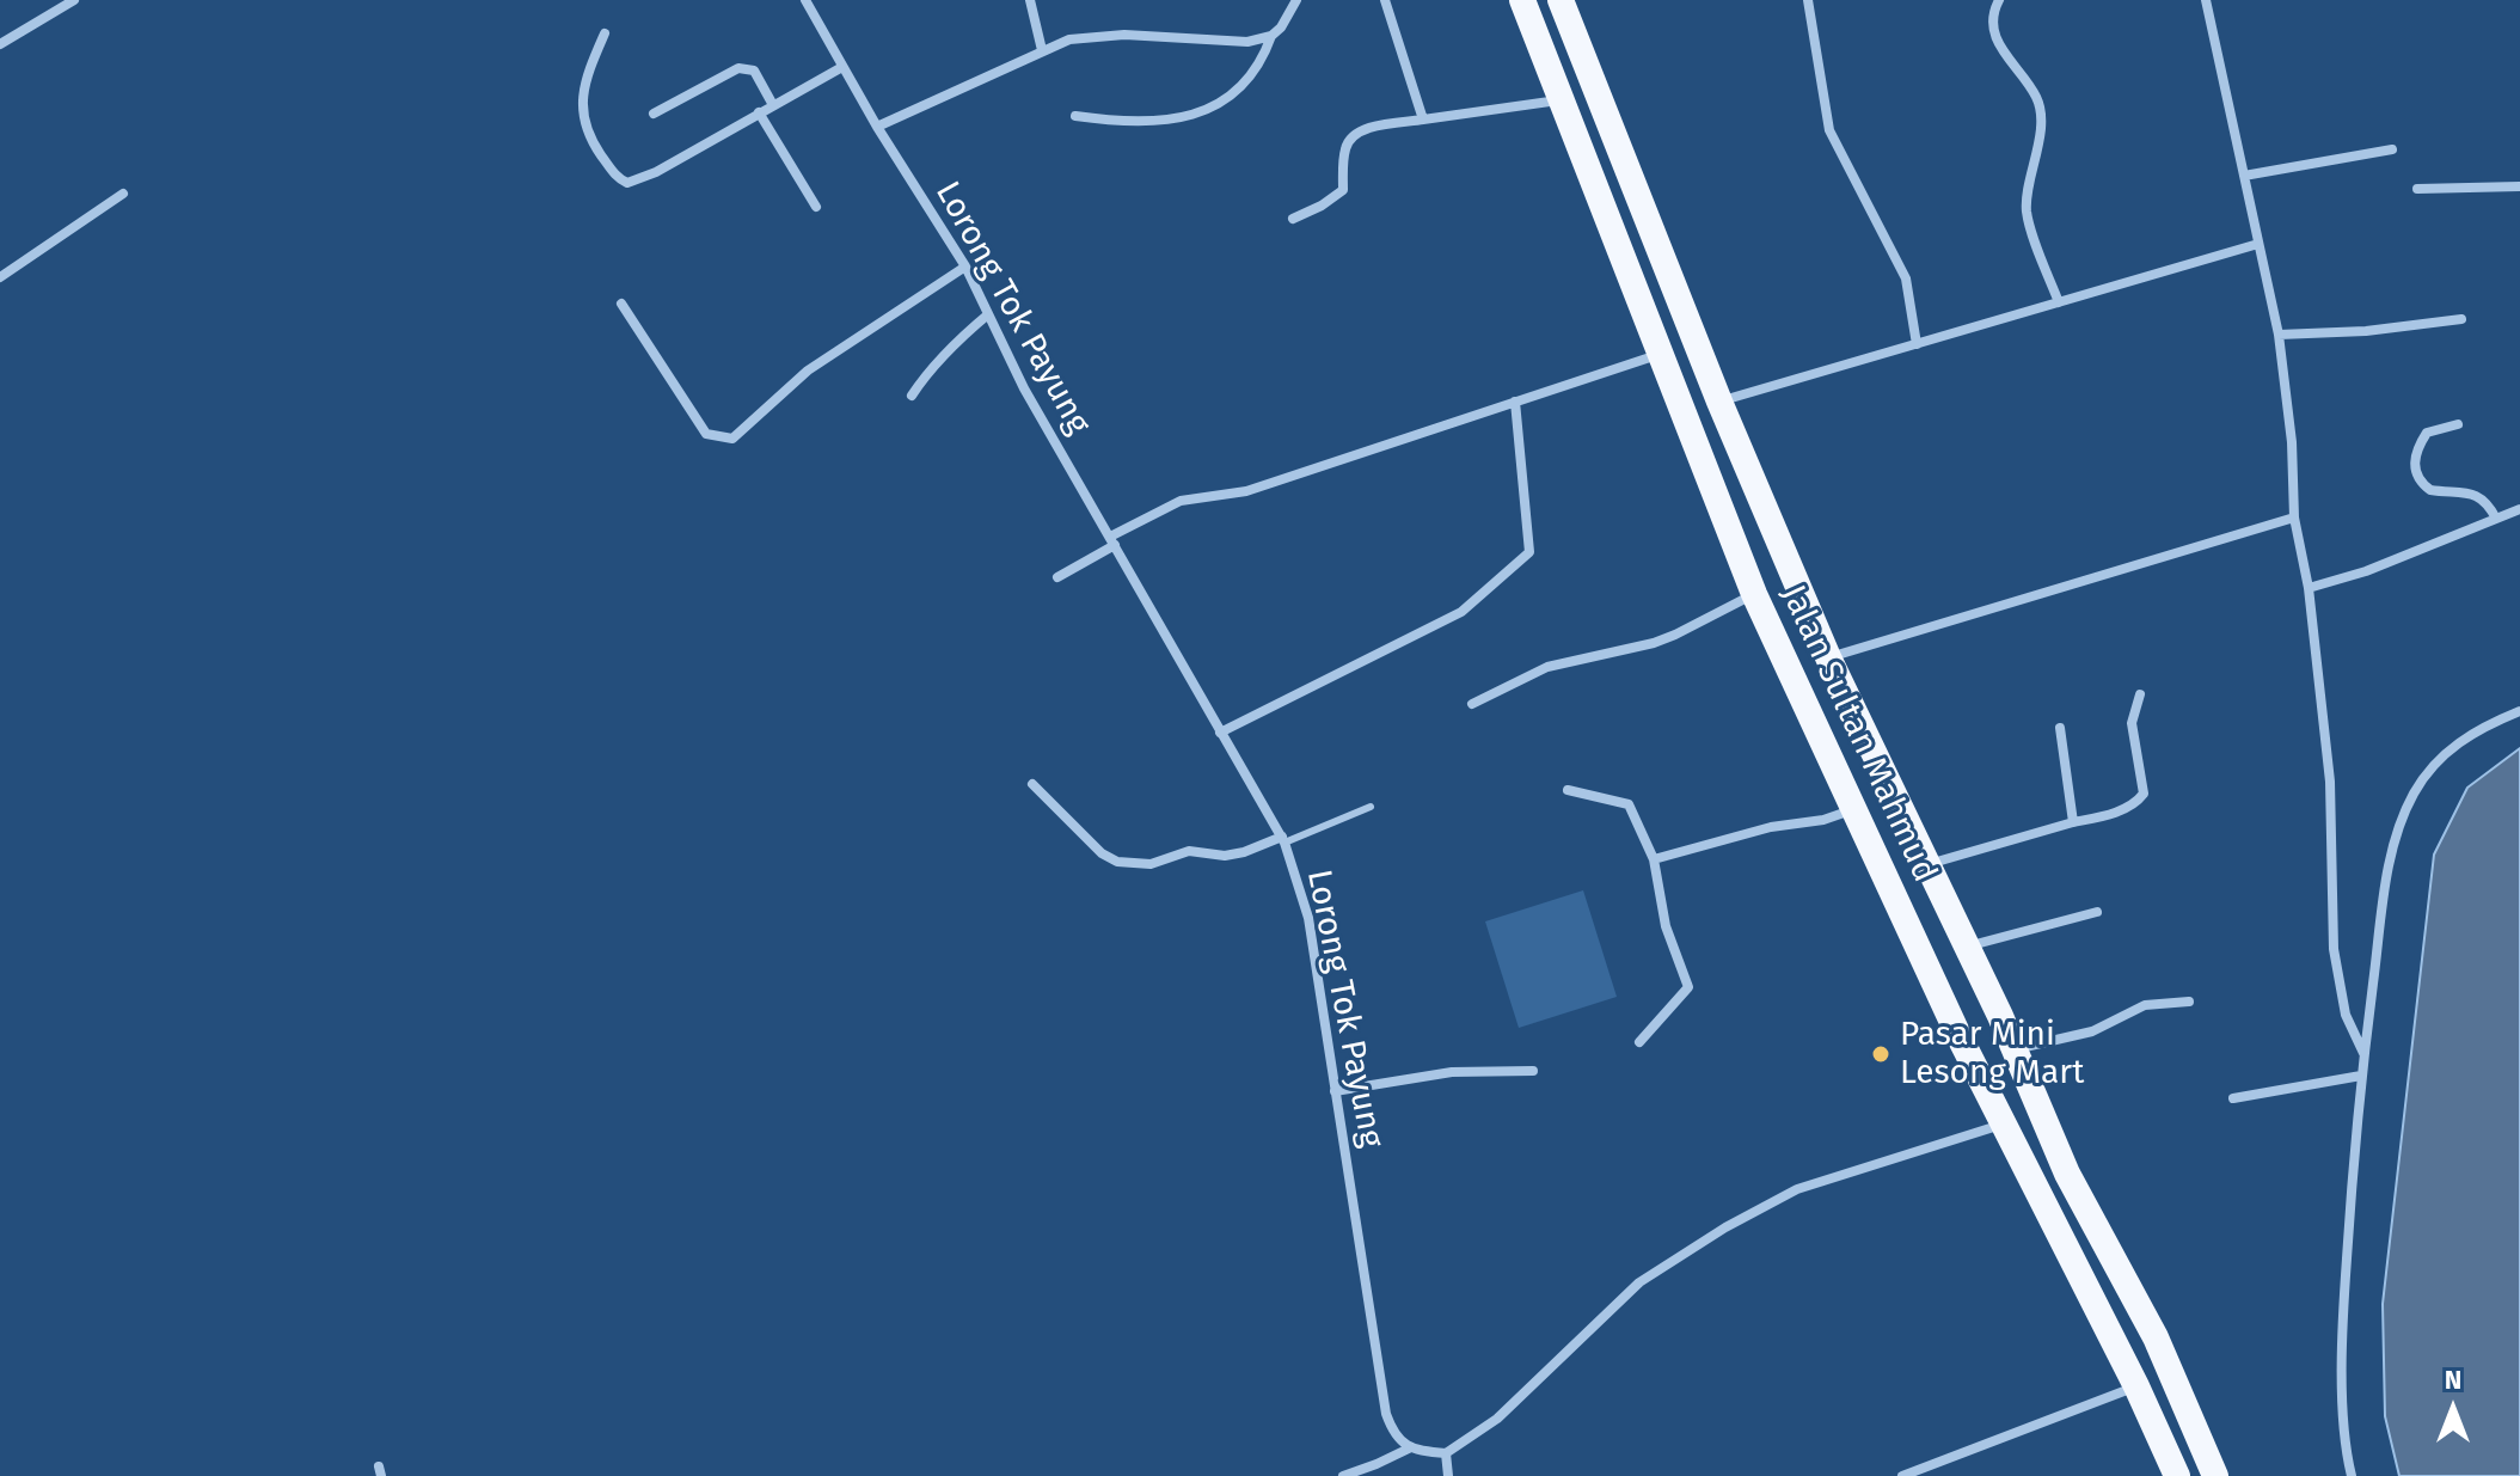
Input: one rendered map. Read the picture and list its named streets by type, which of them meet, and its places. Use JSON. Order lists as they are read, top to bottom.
{
  "streets": {
    "highway": ["Jalan Sultan Mahmud"],
    "street": ["Lorong Tok Payung"]
  },
  "places": ["Pasar Mini Lesong Mart"],
  "north": "top"
}
